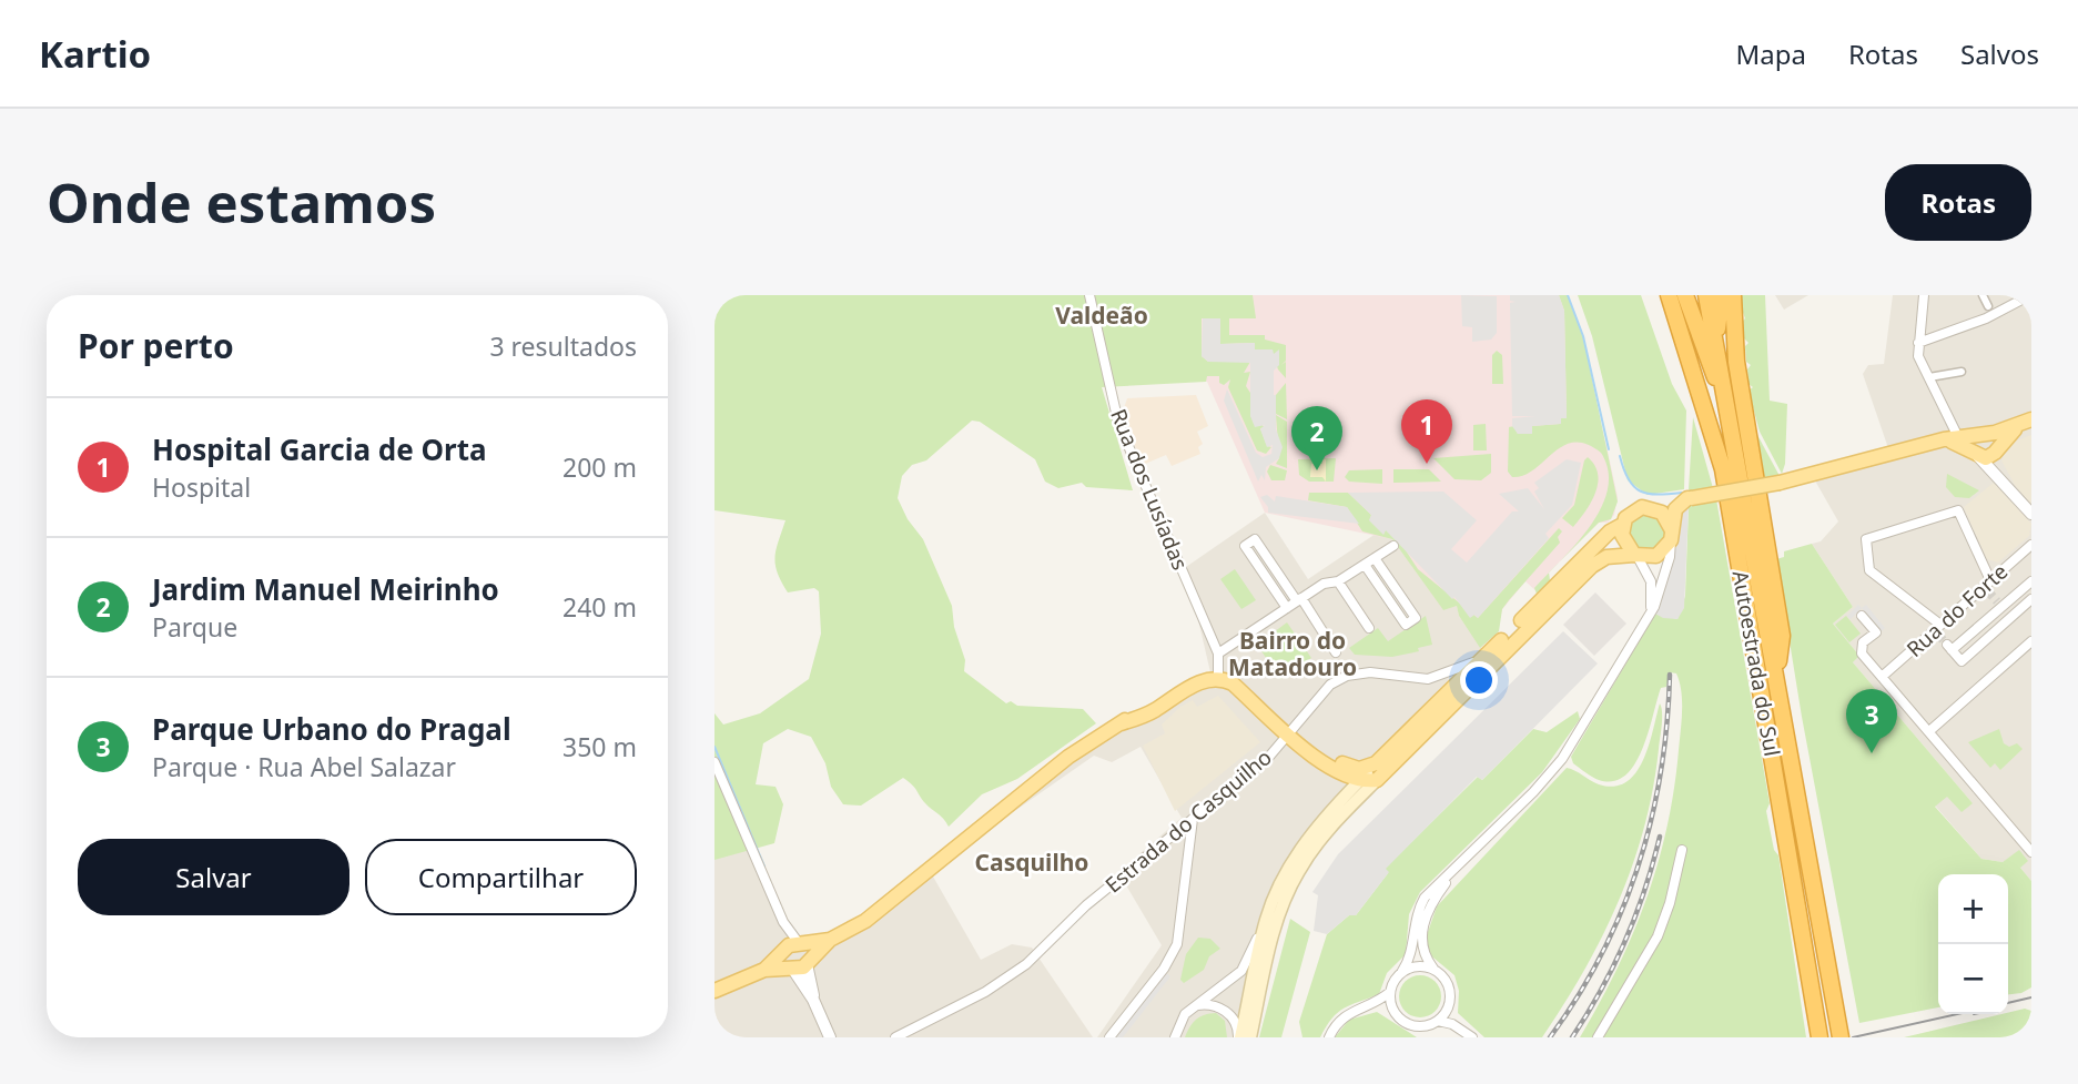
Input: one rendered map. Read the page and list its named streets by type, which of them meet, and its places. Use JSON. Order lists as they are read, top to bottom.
{
  "streets": {
    "highway": ["Autoestrada do Sul"],
    "street": ["Rua dos Lusíadas", "Rua do Forte", "Estrada do Casquilho"]
  },
  "districts": ["Valdeão", "Bairro do Matadouro", "Casquilho"],
  "page": {
    "header": "Kartio",
    "nav": ["Mapa", "Rotas", "Salvos"],
    "buttons": [
      "Rotas",
      ["Salvar", "Compartilhar"]
    ],
    "title": "Onde estamos",
    "heading": ["Por perto", "3 resultados"],
    "list": [
      {
        "mark": "1",
        "name": "Hospital Garcia de Orta",
        "note": "Hospital",
        "value": "200 m"
      },
      {
        "mark": "2",
        "name": "Jardim Manuel Meirinho",
        "note": "Parque",
        "value": "240 m"
      },
      {
        "mark": "3",
        "name": "Parque Urbano do Pragal",
        "note": "Parque · Rua Abel Salazar",
        "value": "350 m"
      }
    ],
    "pins": ["1", "2", "3"],
    "map_buttons": ["+", "−"]
  }
}
